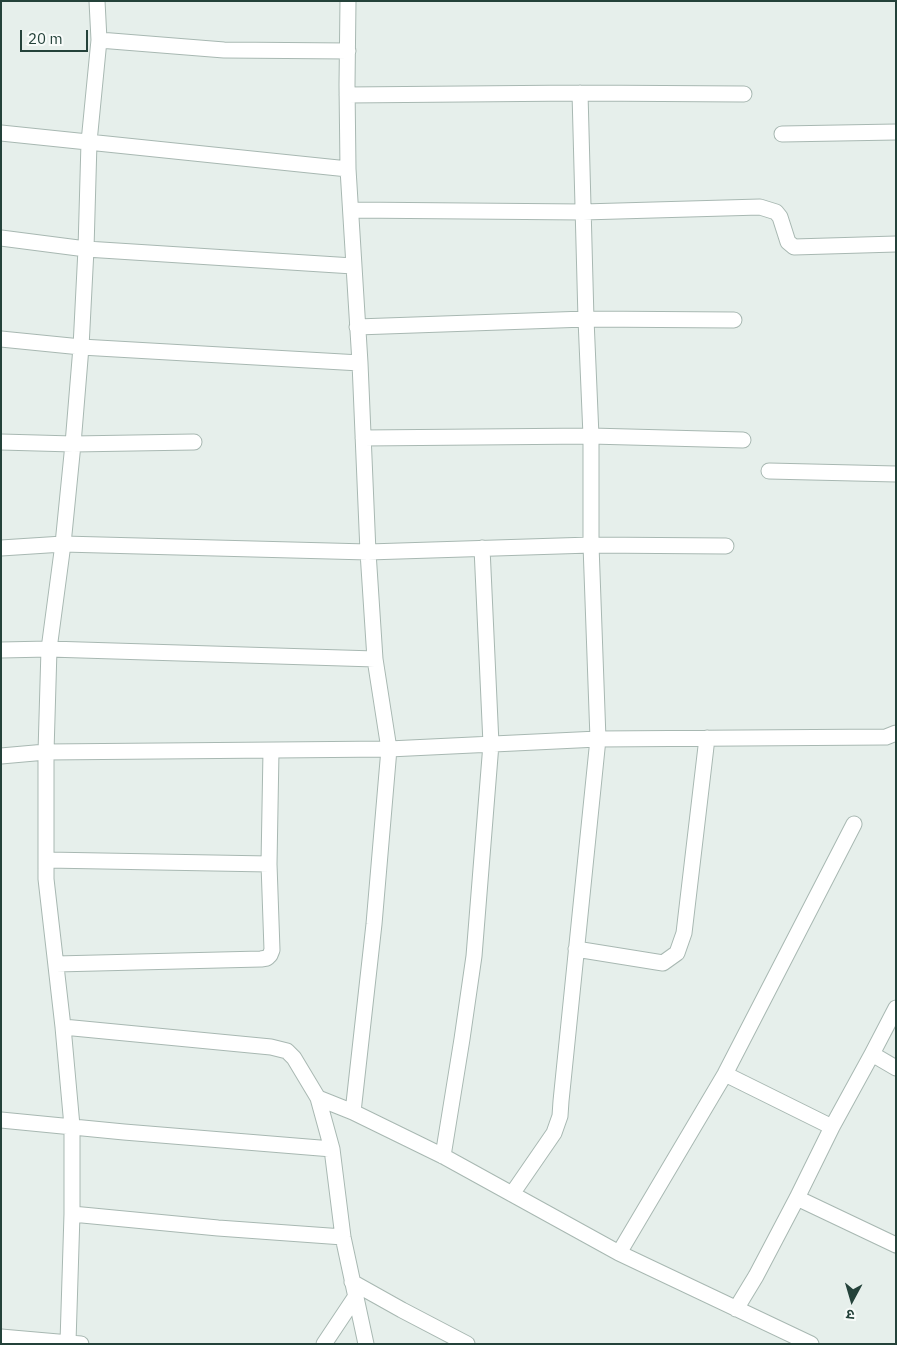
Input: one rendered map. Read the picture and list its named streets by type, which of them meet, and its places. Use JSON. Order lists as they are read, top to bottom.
{
  "scale_bar": "20 m",
  "north": "bottom"
}
